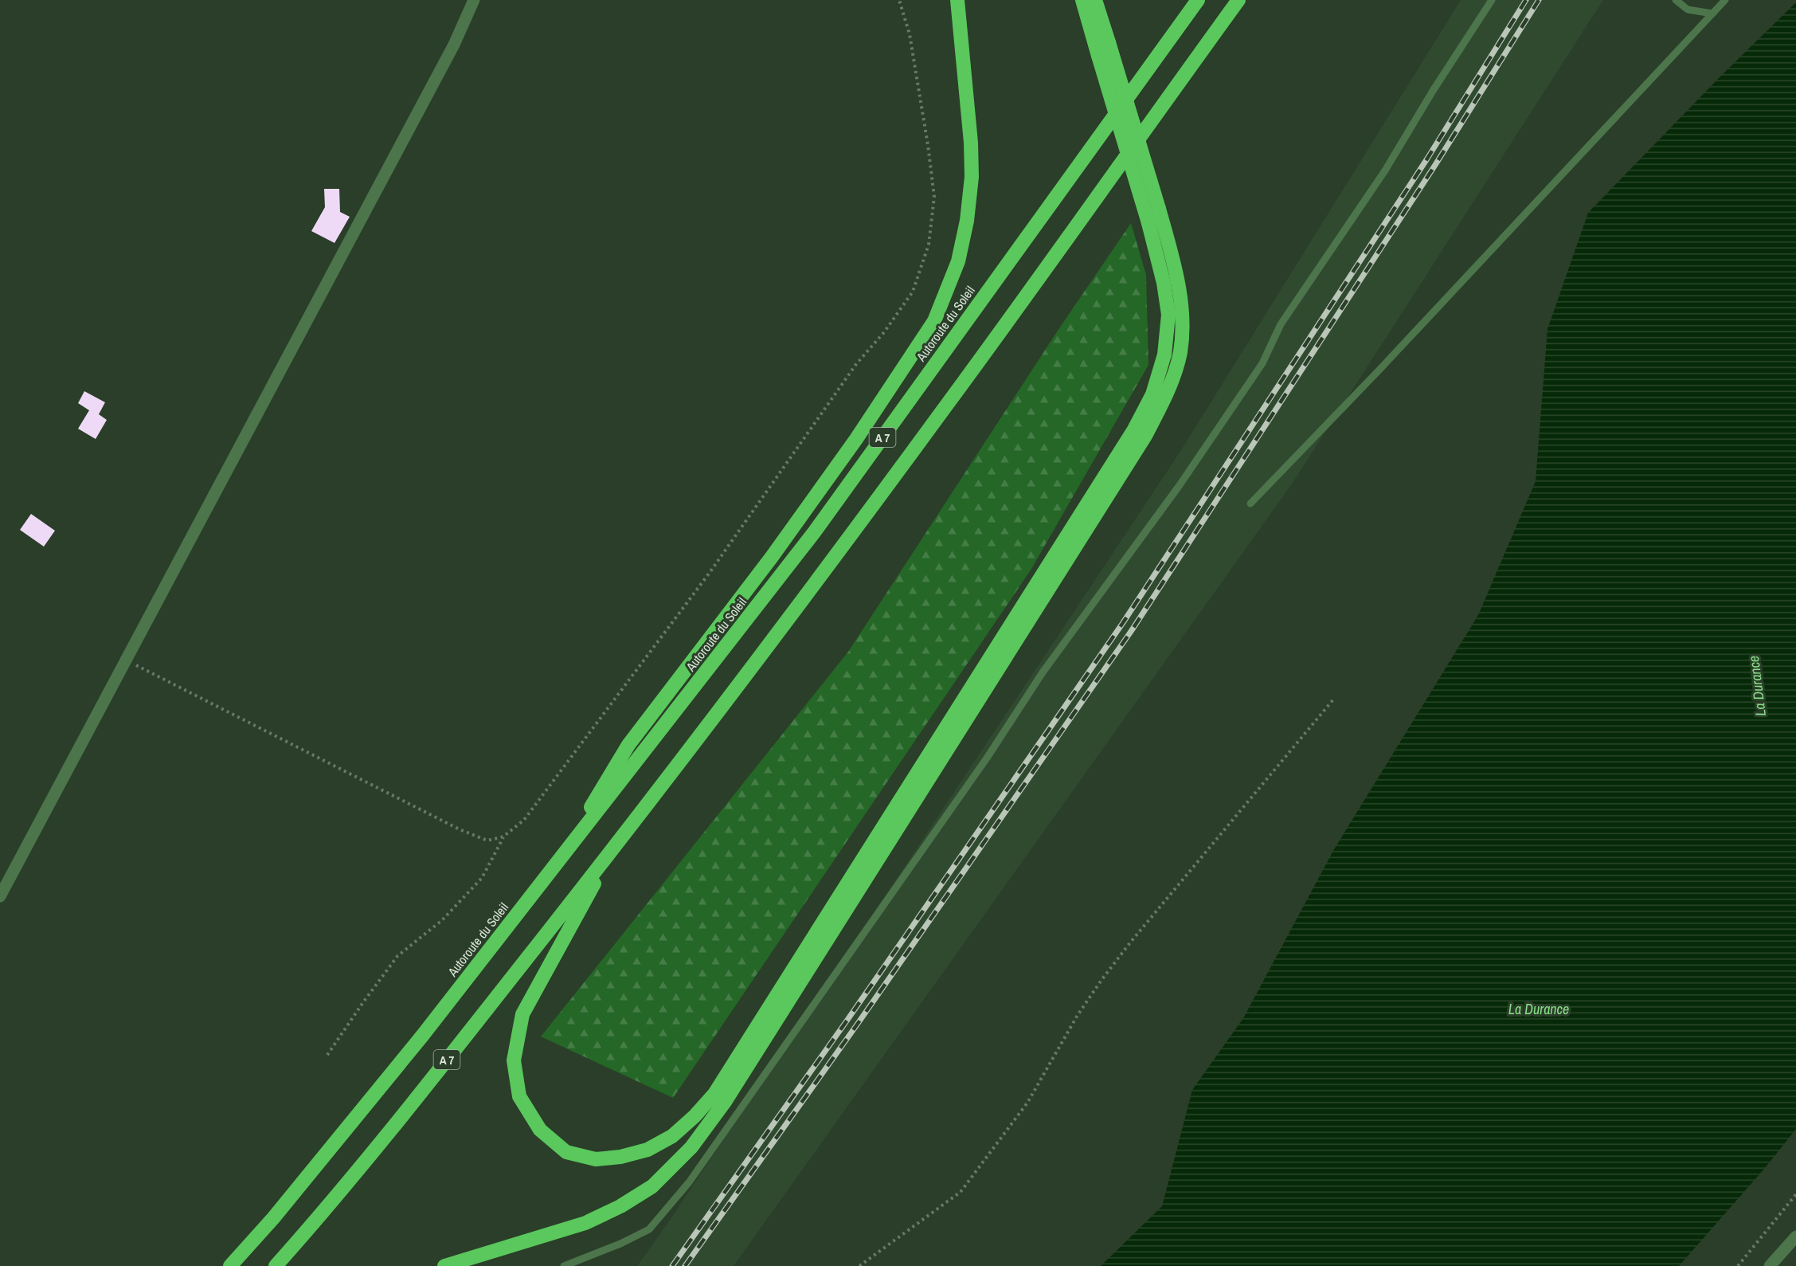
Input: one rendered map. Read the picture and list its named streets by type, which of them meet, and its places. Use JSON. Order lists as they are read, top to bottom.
{
  "streets": {
    "highway": ["Autoroute du Soleil", "A 7"]
  },
  "water": ["La Durance"]
}
